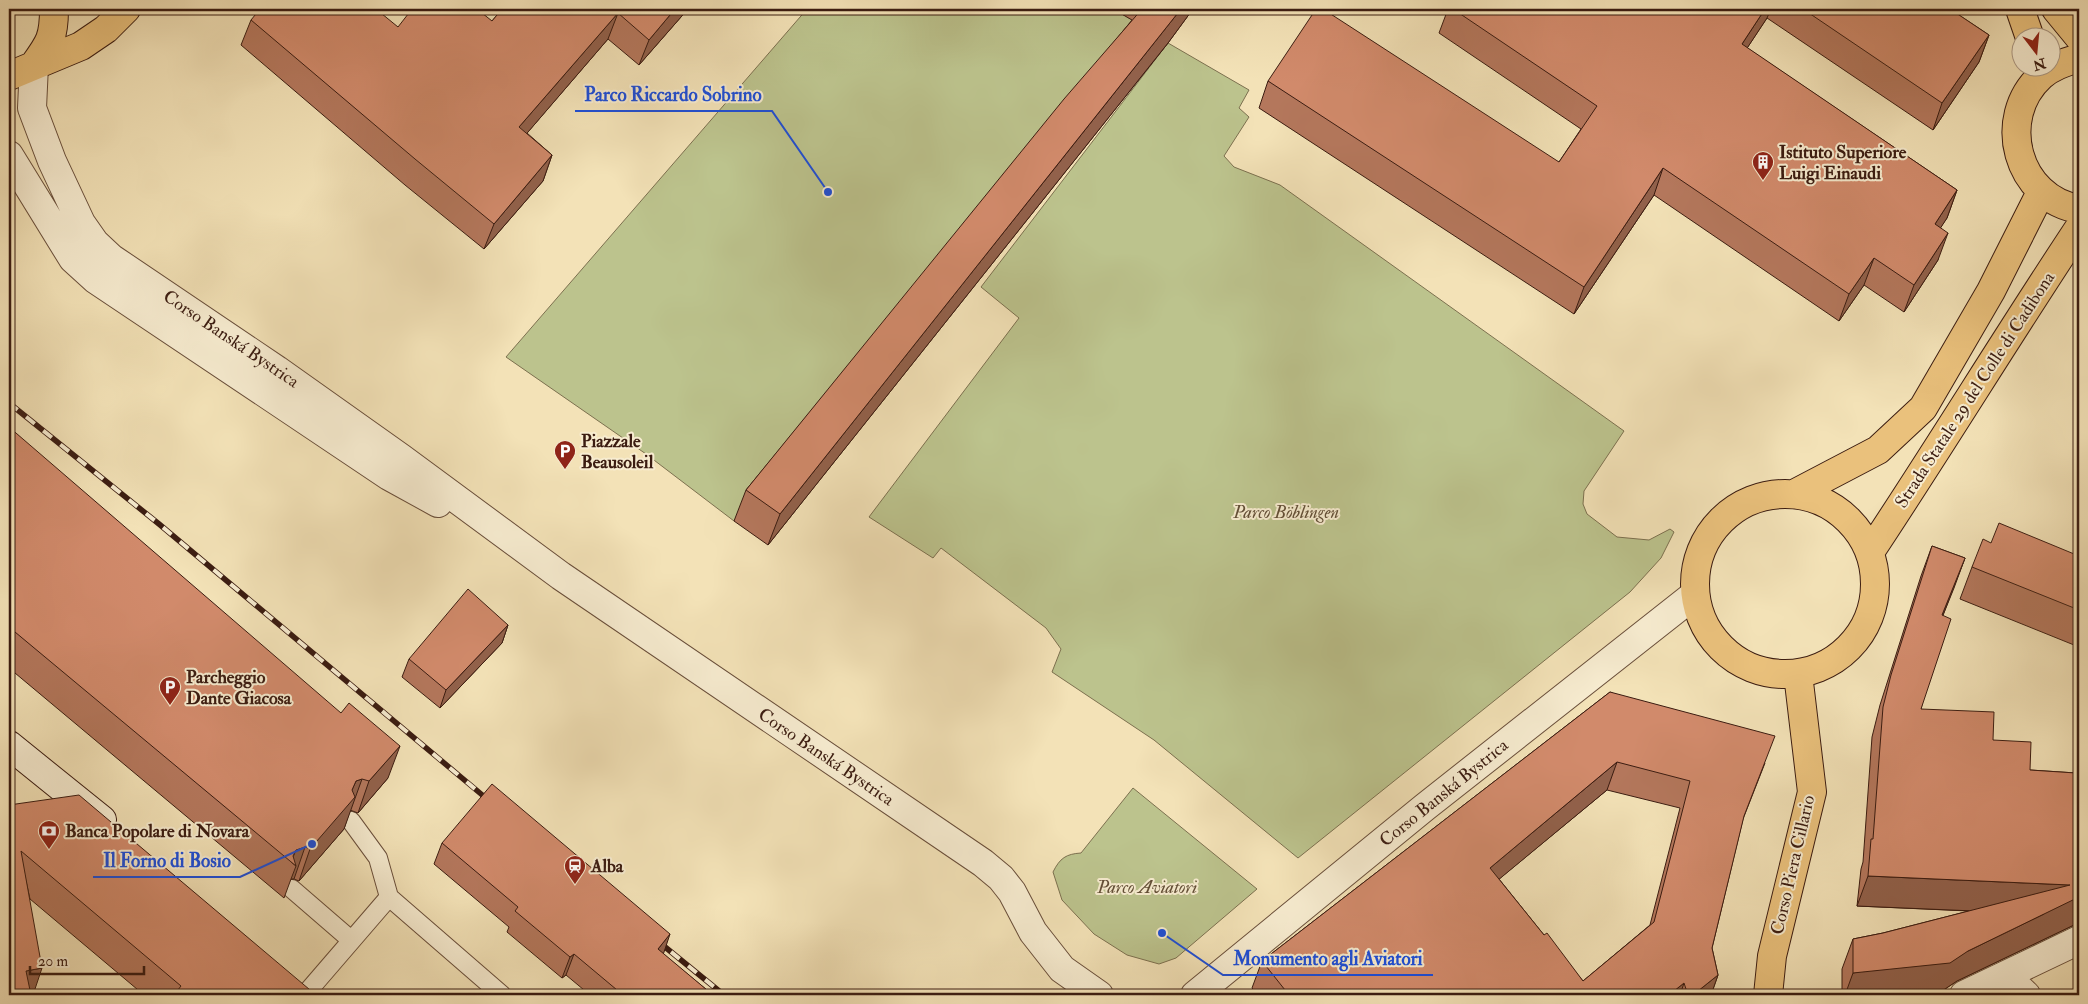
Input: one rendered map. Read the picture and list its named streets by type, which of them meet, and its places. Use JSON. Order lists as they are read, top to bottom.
{
  "streets": {
    "main road": ["Strada Statale 29 del Colle di Cadibona", "Corso Piera Cillario"],
    "street": ["Corso Banská Bystrica"]
  },
  "parks": ["Parco Böblingen", "Parco Aviatori"],
  "places": {
    "building": ["Istituto Superiore Luigi Einaudi"],
    "other": ["Parco Riccardo Sobrino", "Il Forno di Bosio", "Monumento agli Aviatori"],
    "parking": ["Piazzale Beausoleil", "Parcheggio Dante Giacosa"],
    "bank": ["Banca Popolare di Novara"],
    "station": ["Alba"]
  },
  "scale_bar": "20 m",
  "north": "bottom"
}
